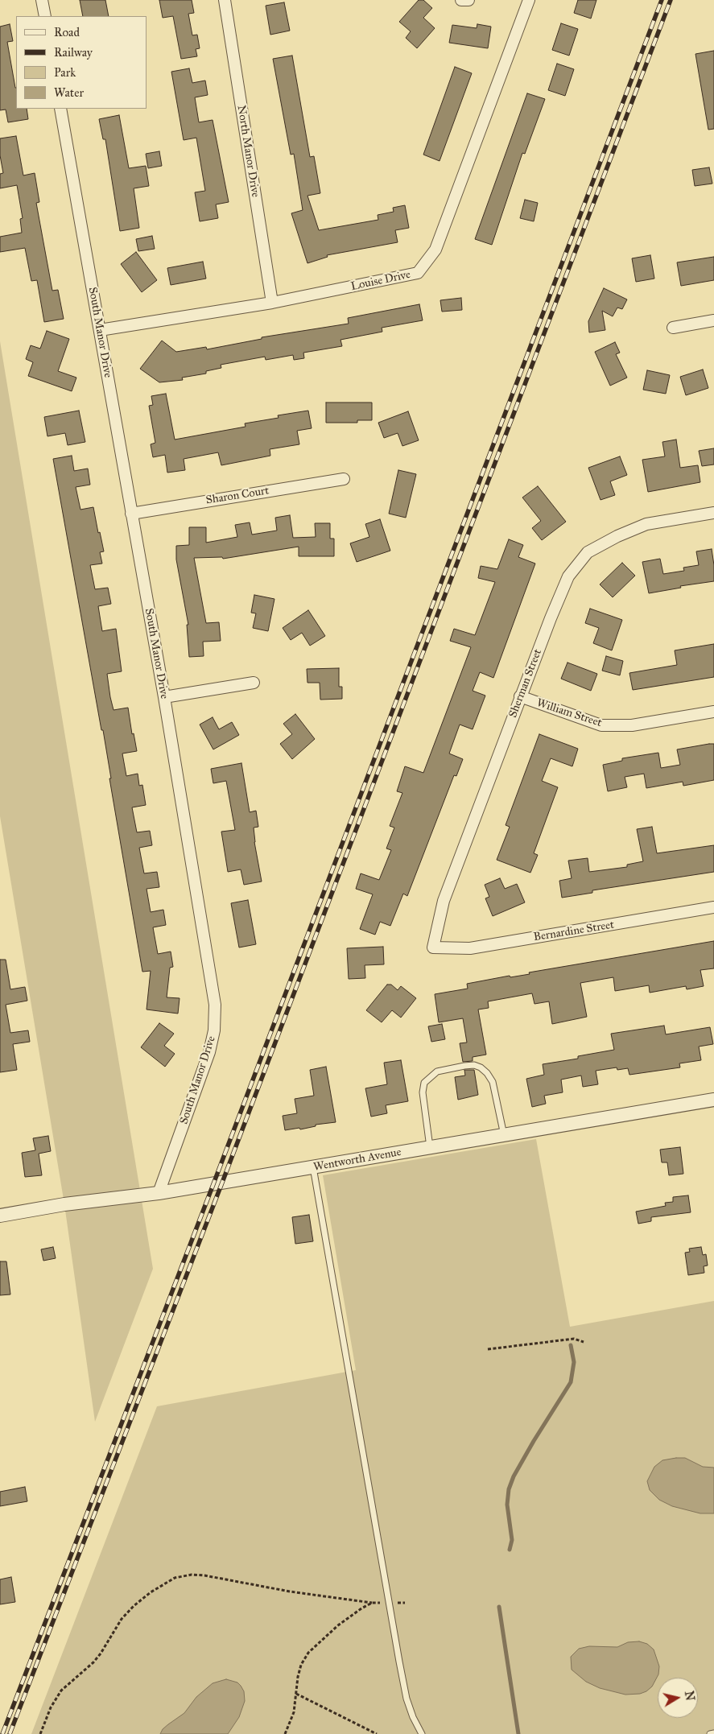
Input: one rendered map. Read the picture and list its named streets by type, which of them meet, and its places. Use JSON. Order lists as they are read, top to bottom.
{
  "streets": {
    "street": [
      "North Manor Drive",
      "Louise Drive",
      "South Manor Drive",
      "Sharon Court",
      "Sherman Street",
      "William Street",
      "Bernardine Street",
      "Wentworth Avenue"
    ]
  },
  "crossings": [
    ["North Manor Drive", "Louise Drive"],
    ["Louise Drive", "South Manor Drive"],
    ["South Manor Drive", "Sharon Court"],
    ["South Manor Drive", "Wentworth Avenue"],
    ["Sherman Street", "William Street"],
    ["Sherman Street", "Bernardine Street"]
  ],
  "legend": [
    "Road",
    "Railway",
    "Park",
    "Water"
  ],
  "north": "right"
}
